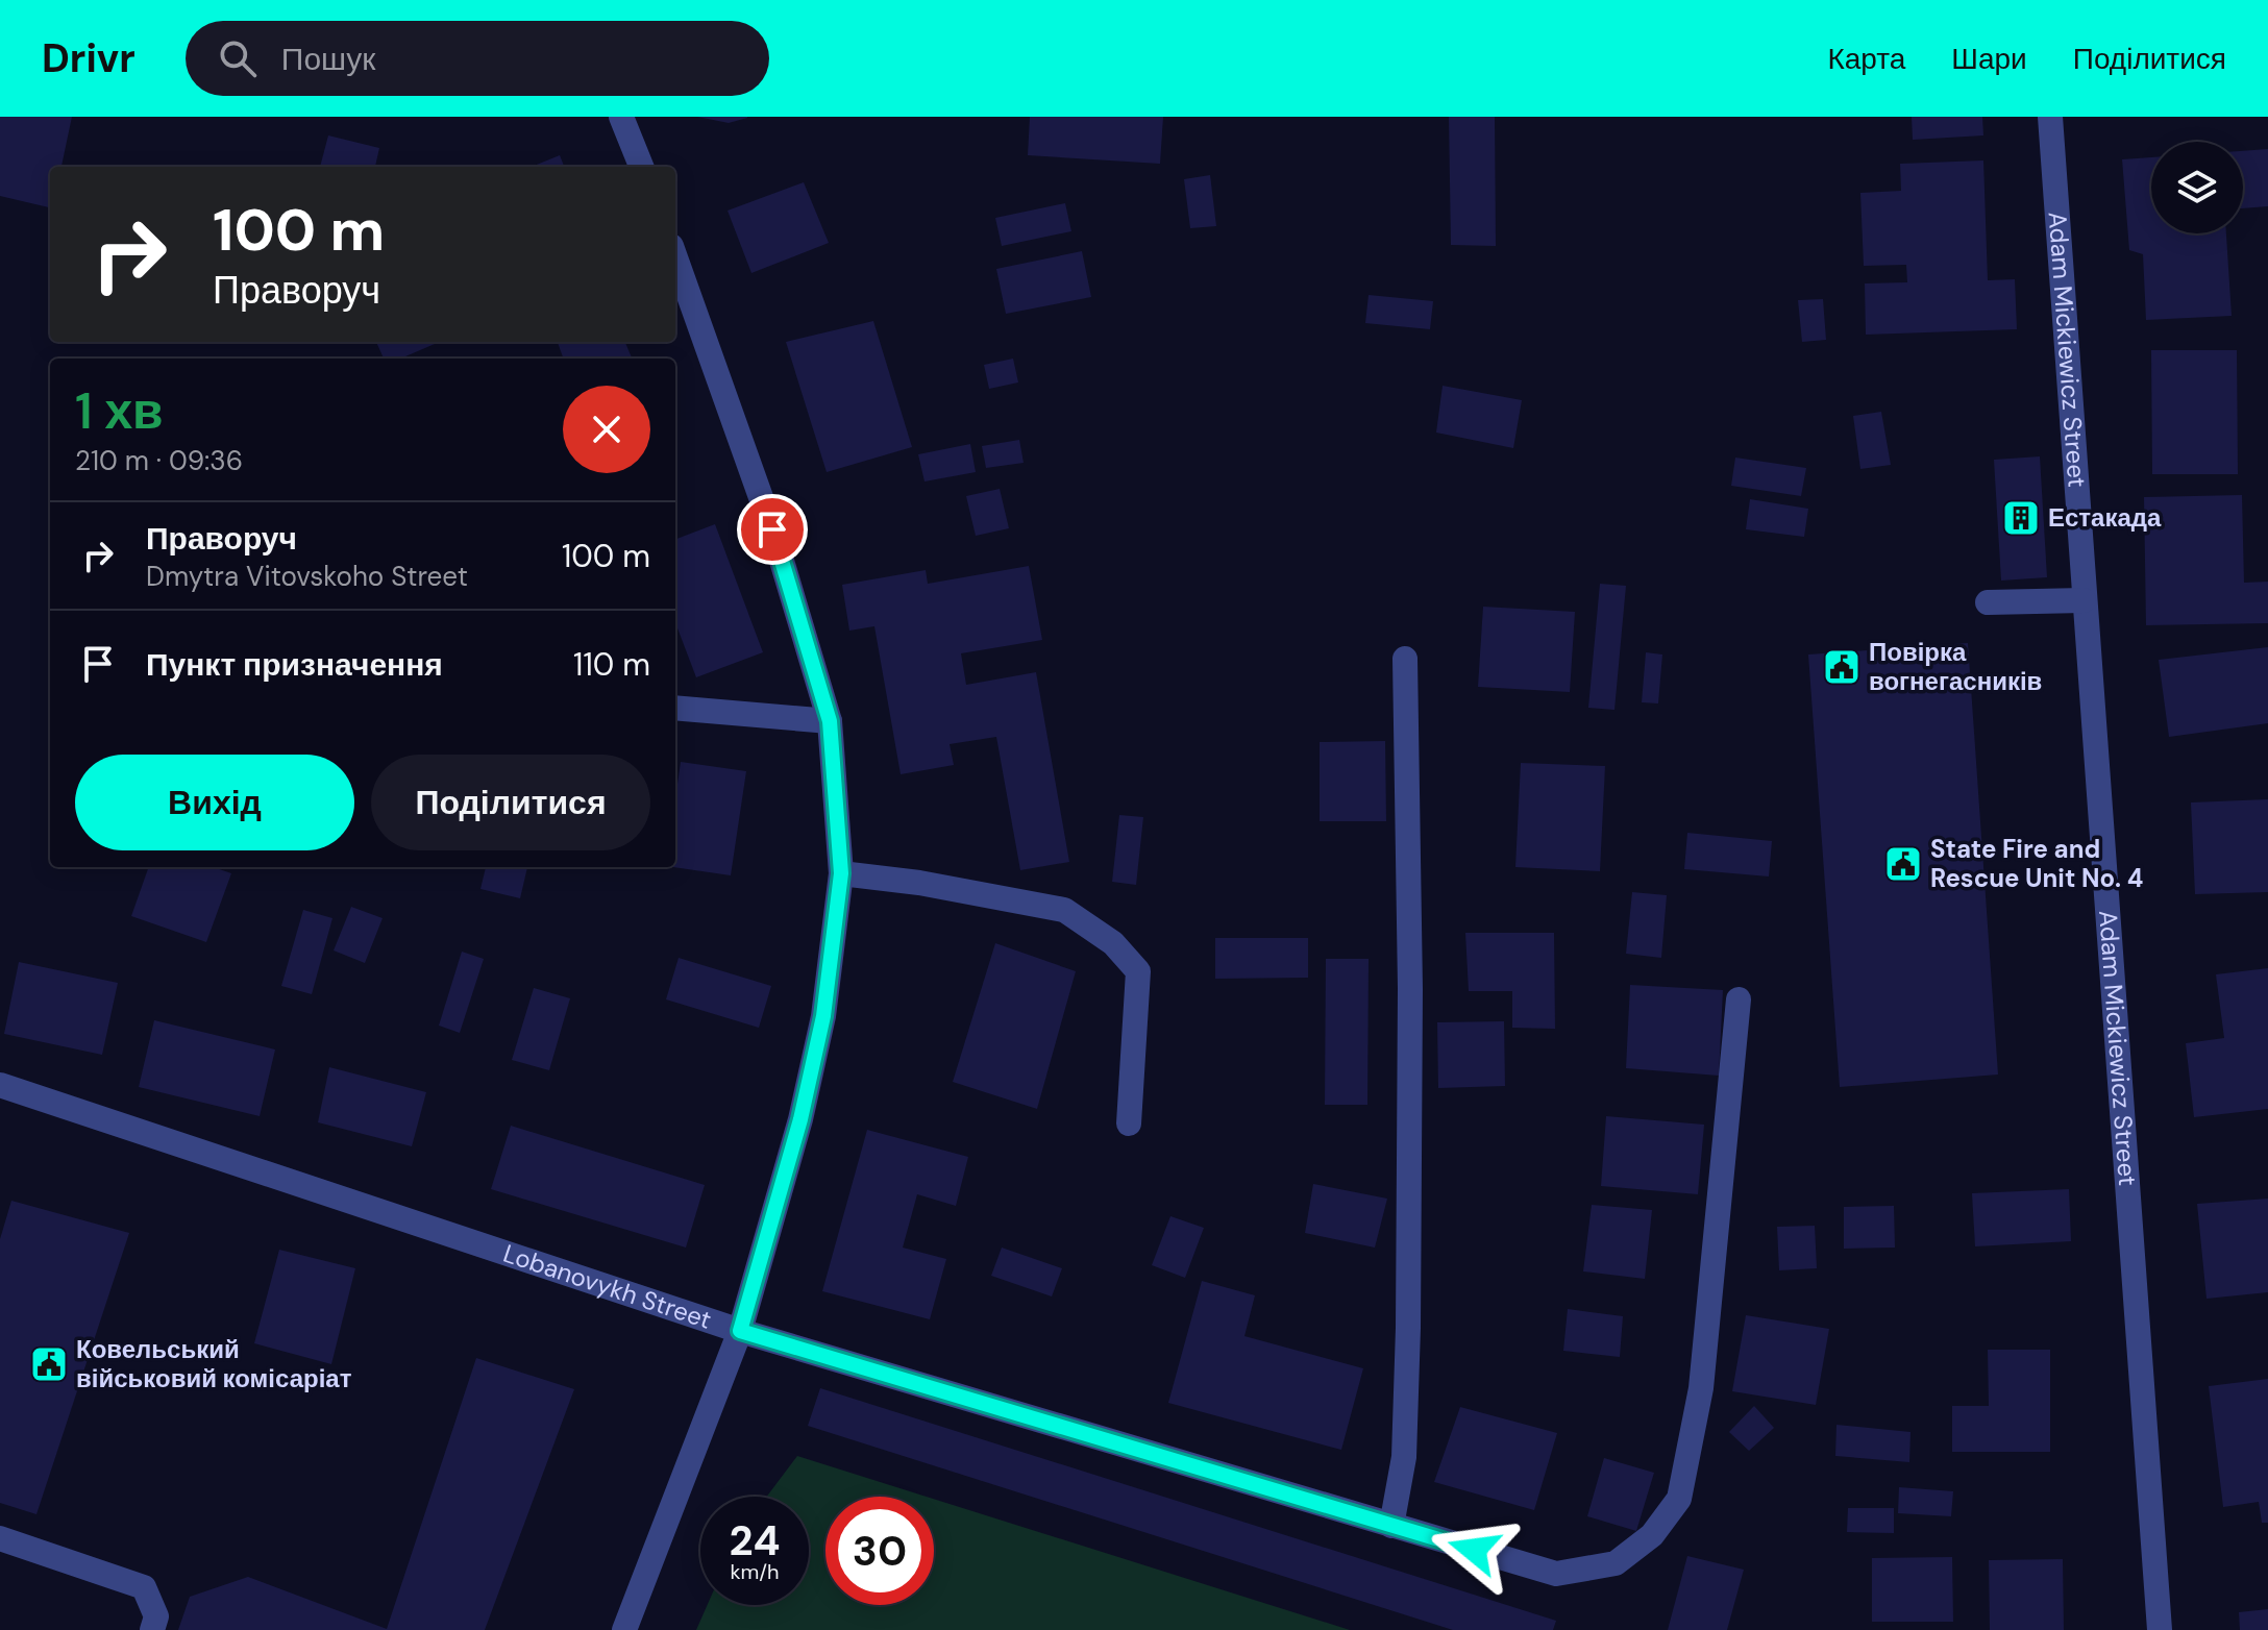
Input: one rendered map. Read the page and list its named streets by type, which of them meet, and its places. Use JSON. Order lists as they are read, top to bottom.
{
  "streets": {
    "street": ["Adam Mickiewicz Street", "Lobanovykh Street"]
  },
  "places": {
    "building": ["Естакада"],
    "public building": ["Повірка вогнегасників", "State Fire and Rescue Unit No. 4", "Ковельський військовий комісаріат"]
  },
  "page": {
    "header": "Drivr",
    "search": "Пошук",
    "nav": ["Карта", "Шари", "Поділитися"],
    "turn": ["100 m", "Праворуч"],
    "heading": ["1 хв", "210 m · 09:36"],
    "list": [
      {
        "name": "Праворуч",
        "note": "Dmytra Vitovskoho Street",
        "value": "100 m"
      },
      {
        "name": "Пункт призначення",
        "value": "110 m"
      }
    ],
    "buttons": ["Вихід", "Поділитися"],
    "speed": "24 km/h",
    "limit": "30"
  }
}
